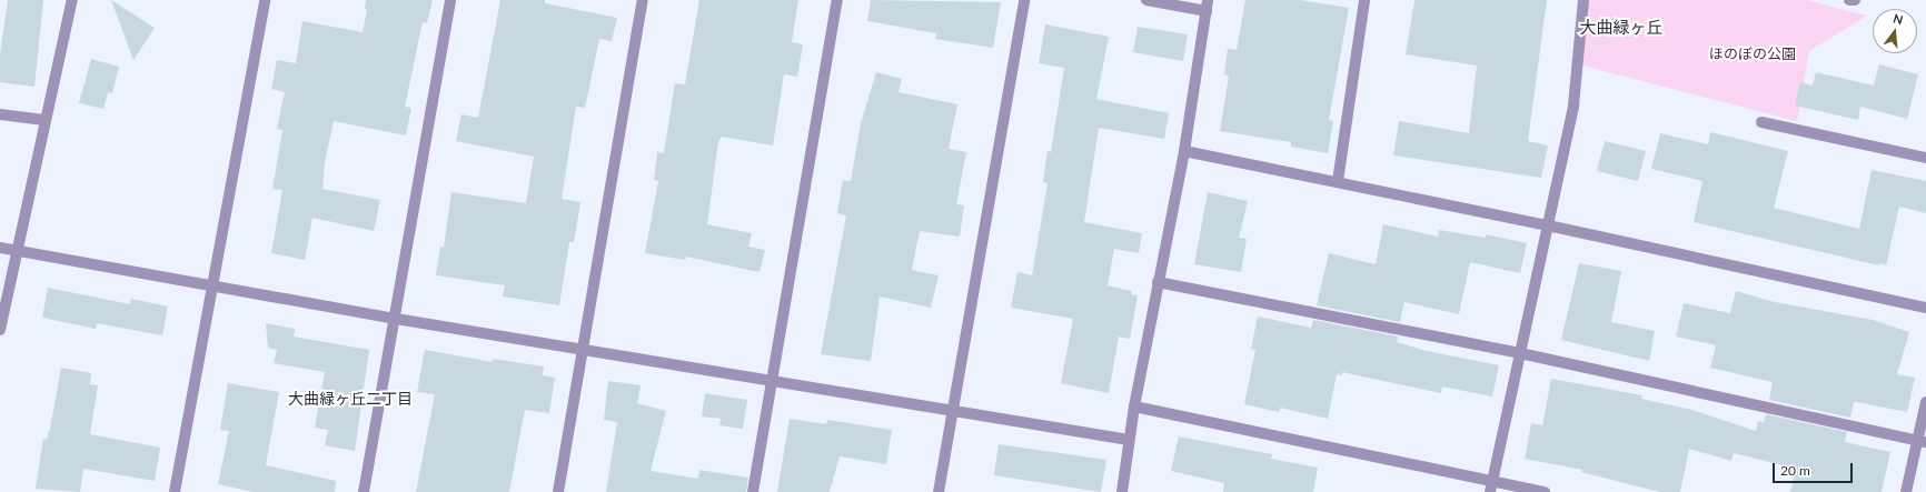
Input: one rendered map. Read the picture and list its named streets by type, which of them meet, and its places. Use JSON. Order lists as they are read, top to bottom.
{
  "districts": ["大曲緑ヶ丘", "大曲緑ヶ丘二丁目"],
  "parks": ["ほのぼの公園"],
  "scale_bar": "20 m",
  "north": "top"
}
